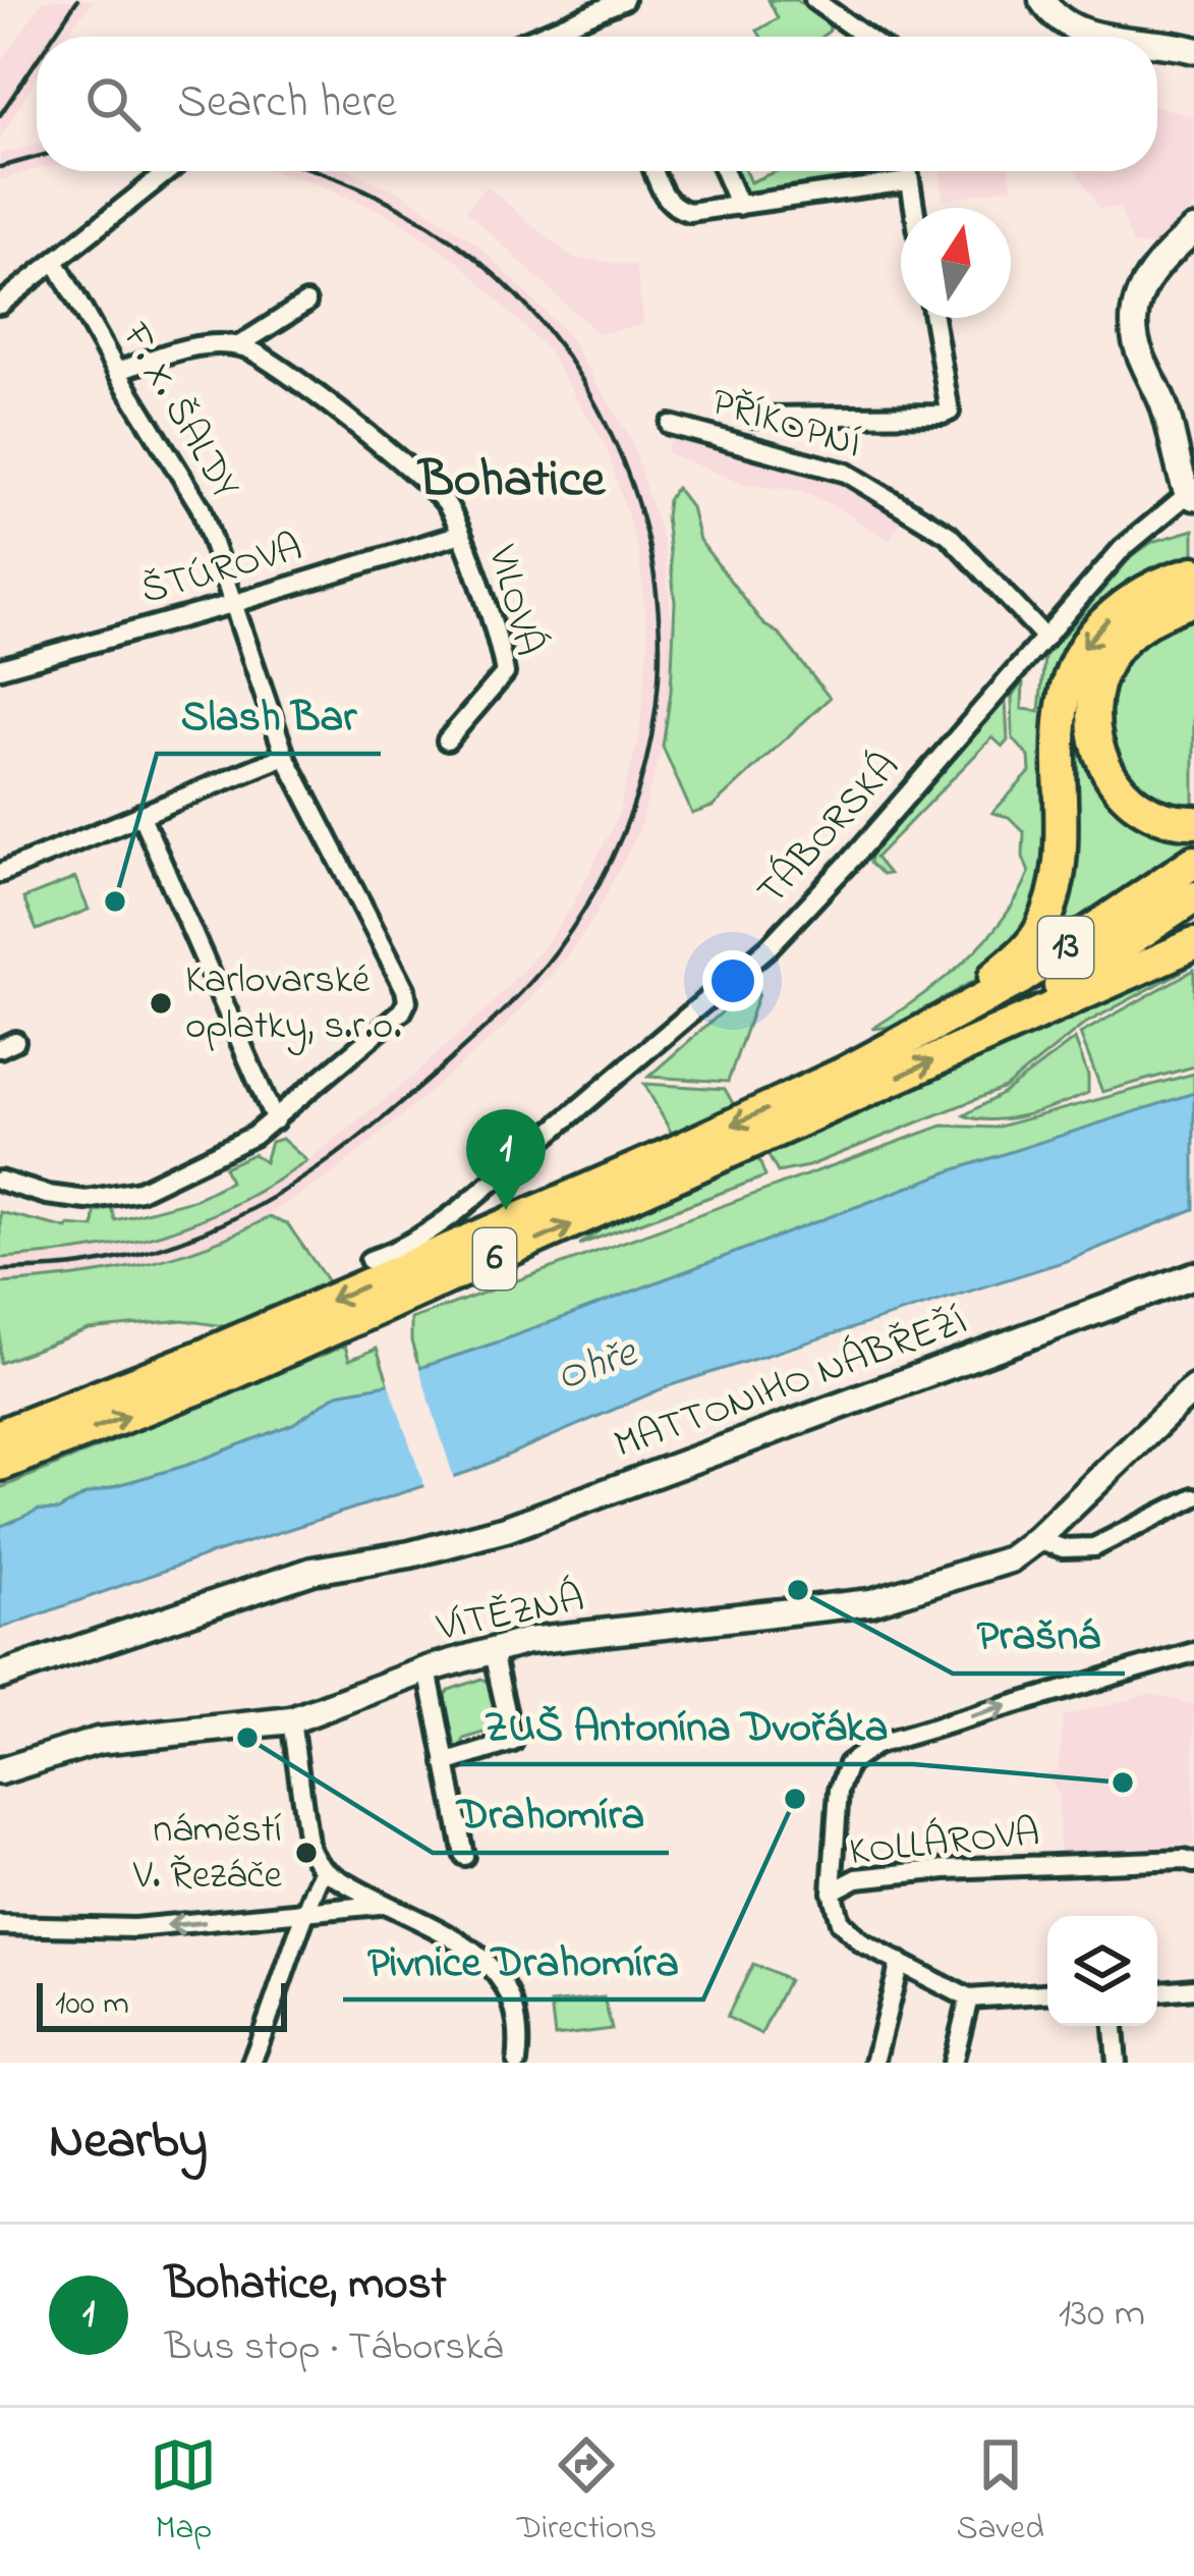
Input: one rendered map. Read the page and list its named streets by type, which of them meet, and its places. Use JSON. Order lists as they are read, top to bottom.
{
  "streets": {
    "highway": ["13", "6"],
    "street": [
      "F. X. ŠALDY",
      "PŘÍKOPNÍ",
      "ŠTÚROVA",
      "VILOVÁ",
      "TÁBORSKÁ",
      "MATTONIHO NÁBŘEŽÍ",
      "VÍTĚZNÁ",
      "KOLLÁROVA"
    ]
  },
  "crossings": [
    ["F. X. ŠALDY", "ŠTÚROVA"],
    ["PŘÍKOPNÍ", "TÁBORSKÁ"],
    ["ŠTÚROVA", "VILOVÁ"],
    ["13", "6"]
  ],
  "one_way": ["KOLLÁROVA"],
  "districts": ["Bohatice"],
  "water": ["Ohře"],
  "places": [
    "Slash Bar",
    "Karlovarské oplatky, s.r.o.",
    "Prašná",
    "Drahomíra",
    "ZUŠ Antonína Dvořáka",
    "Pivnice Drahomíra",
    "náměstí V. Řezáče"
  ],
  "scale_bar": "100 m",
  "north": "top",
  "page": {
    "search": "Search here",
    "pins": "1",
    "scale": "100 m",
    "heading": "Nearby",
    "list": [
      {
        "mark": "1",
        "name": "Bohatice, most",
        "note": "Bus stop · Táborská",
        "value": "130 m"
      }
    ],
    "nav": ["Map", "Directions", "Saved"]
  }
}
